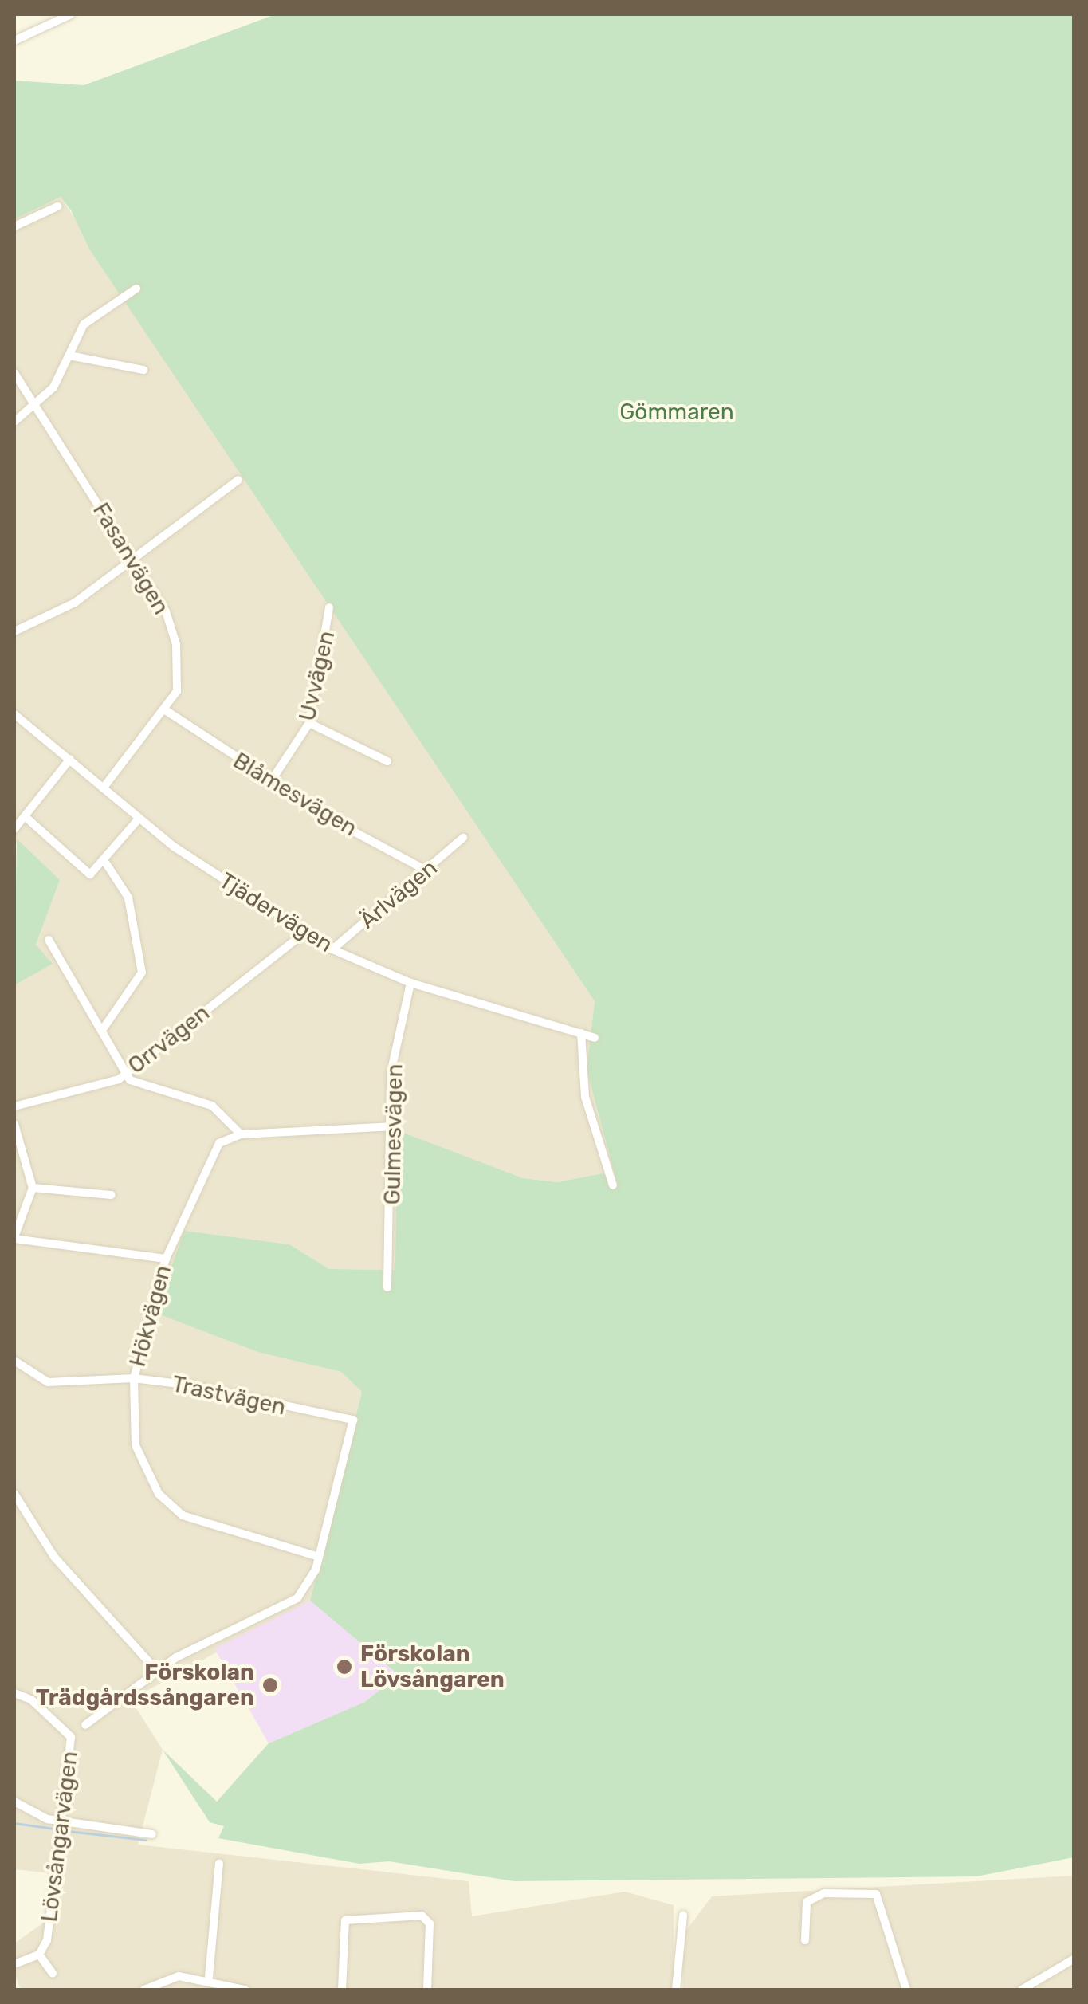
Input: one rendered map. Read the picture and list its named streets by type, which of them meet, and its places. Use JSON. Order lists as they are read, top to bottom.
{
  "streets": {
    "street": [
      "Fasanvägen",
      "Uvvägen",
      "Blåmesvägen",
      "Ärlvägen",
      "Tjädervägen",
      "Orrvägen",
      "Gulmesvägen",
      "Hökvägen",
      "Trastvägen",
      "Lövsångarvägen"
    ]
  },
  "crossings": [
    ["Fasanvägen", "Blåmesvägen"],
    ["Fasanvägen", "Tjädervägen"],
    ["Uvvägen", "Blåmesvägen"],
    ["Blåmesvägen", "Ärlvägen"],
    ["Ärlvägen", "Tjädervägen"],
    ["Tjädervägen", "Orrvägen"],
    ["Tjädervägen", "Gulmesvägen"],
    ["Hökvägen", "Trastvägen"],
    ["Hökvägen", "Lövsångarvägen"],
    ["Trastvägen", "Lövsångarvägen"]
  ],
  "parks": ["Gömmaren"],
  "places": ["Förskolan Lövsångaren", "Förskolan Trädgårdssångaren"]
}
